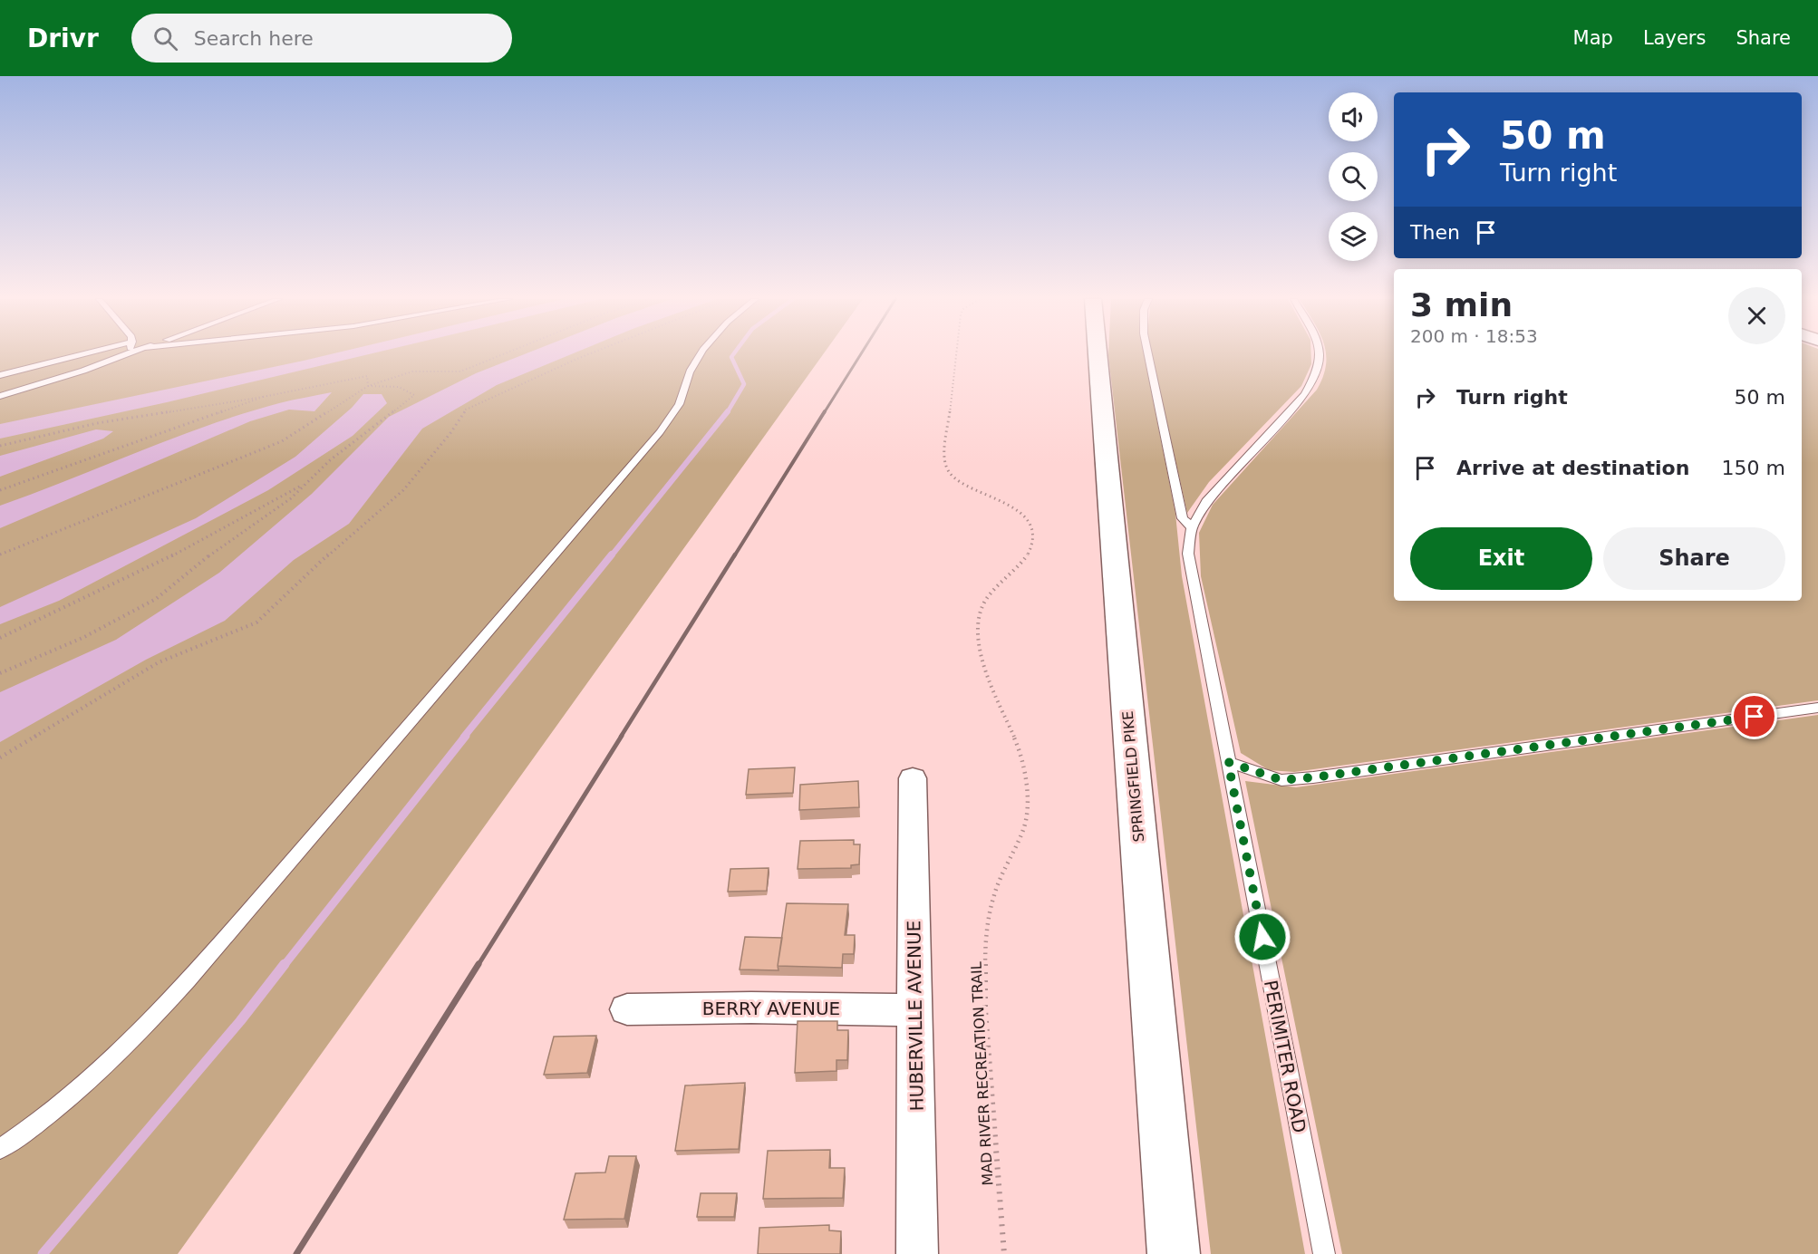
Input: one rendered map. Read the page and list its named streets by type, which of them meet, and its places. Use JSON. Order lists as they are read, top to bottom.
{
  "streets": {
    "main road": ["SPRINGFIELD PIKE"],
    "street": ["BERRY AVENUE", "HUBERVILLE AVENUE"],
    "lane": ["PERIMITER ROAD"],
    "path": ["MAD RIVER RECREATION TRAIL"]
  },
  "crossings": [
    ["BERRY AVENUE", "HUBERVILLE AVENUE"]
  ],
  "page": {
    "header": "Drivr",
    "search": "Search here",
    "nav": ["Map", "Layers", "Share"],
    "turn": ["50 m", "Turn right"],
    "then": "Then",
    "heading": ["3 min", "200 m · 18:53"],
    "list": [
      {
        "name": "Turn right",
        "value": "50 m"
      },
      {
        "name": "Arrive at destination",
        "value": "150 m"
      }
    ],
    "buttons": ["Exit", "Share"]
  }
}
